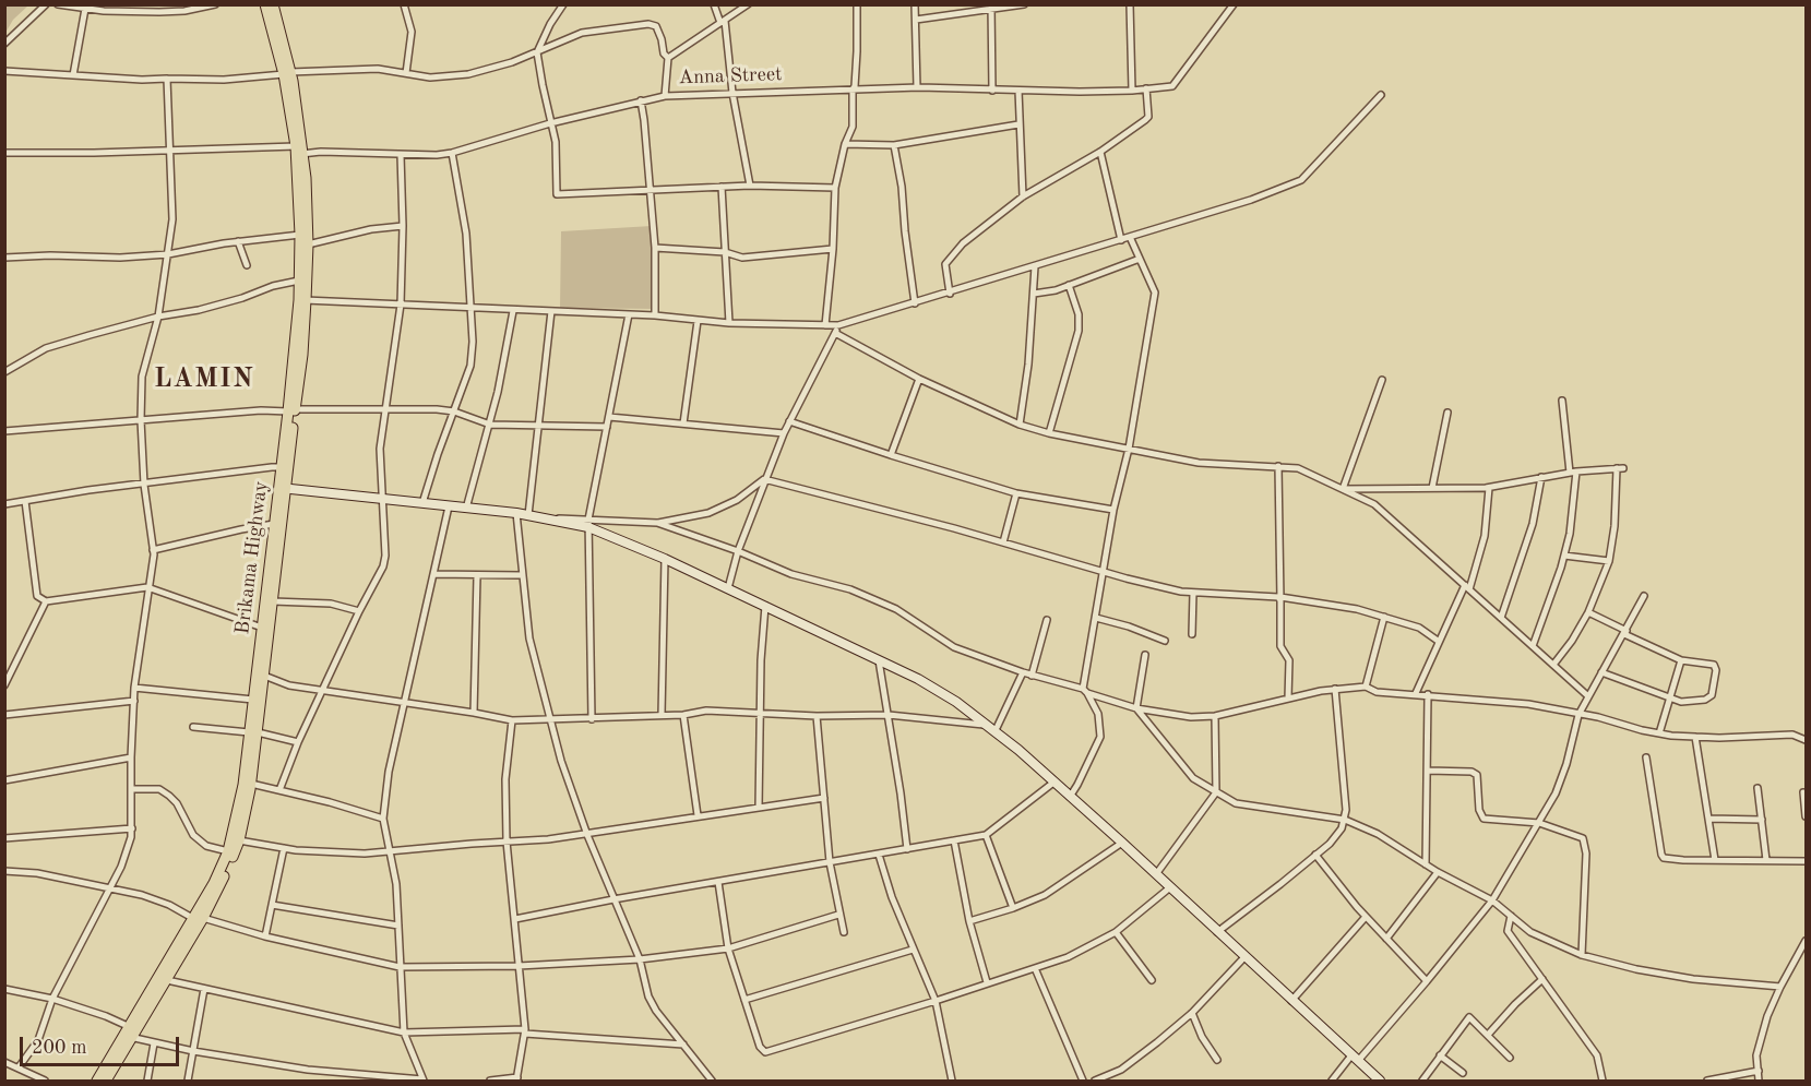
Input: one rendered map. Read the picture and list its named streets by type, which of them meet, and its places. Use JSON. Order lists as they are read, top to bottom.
{
  "streets": {
    "highway": ["Brikama Highway"],
    "street": ["Anna Street"]
  },
  "crossings": [
    ["Anna Street", "Brikama Highway"]
  ],
  "districts": ["LAMIN"],
  "scale_bar": "200 m"
}
